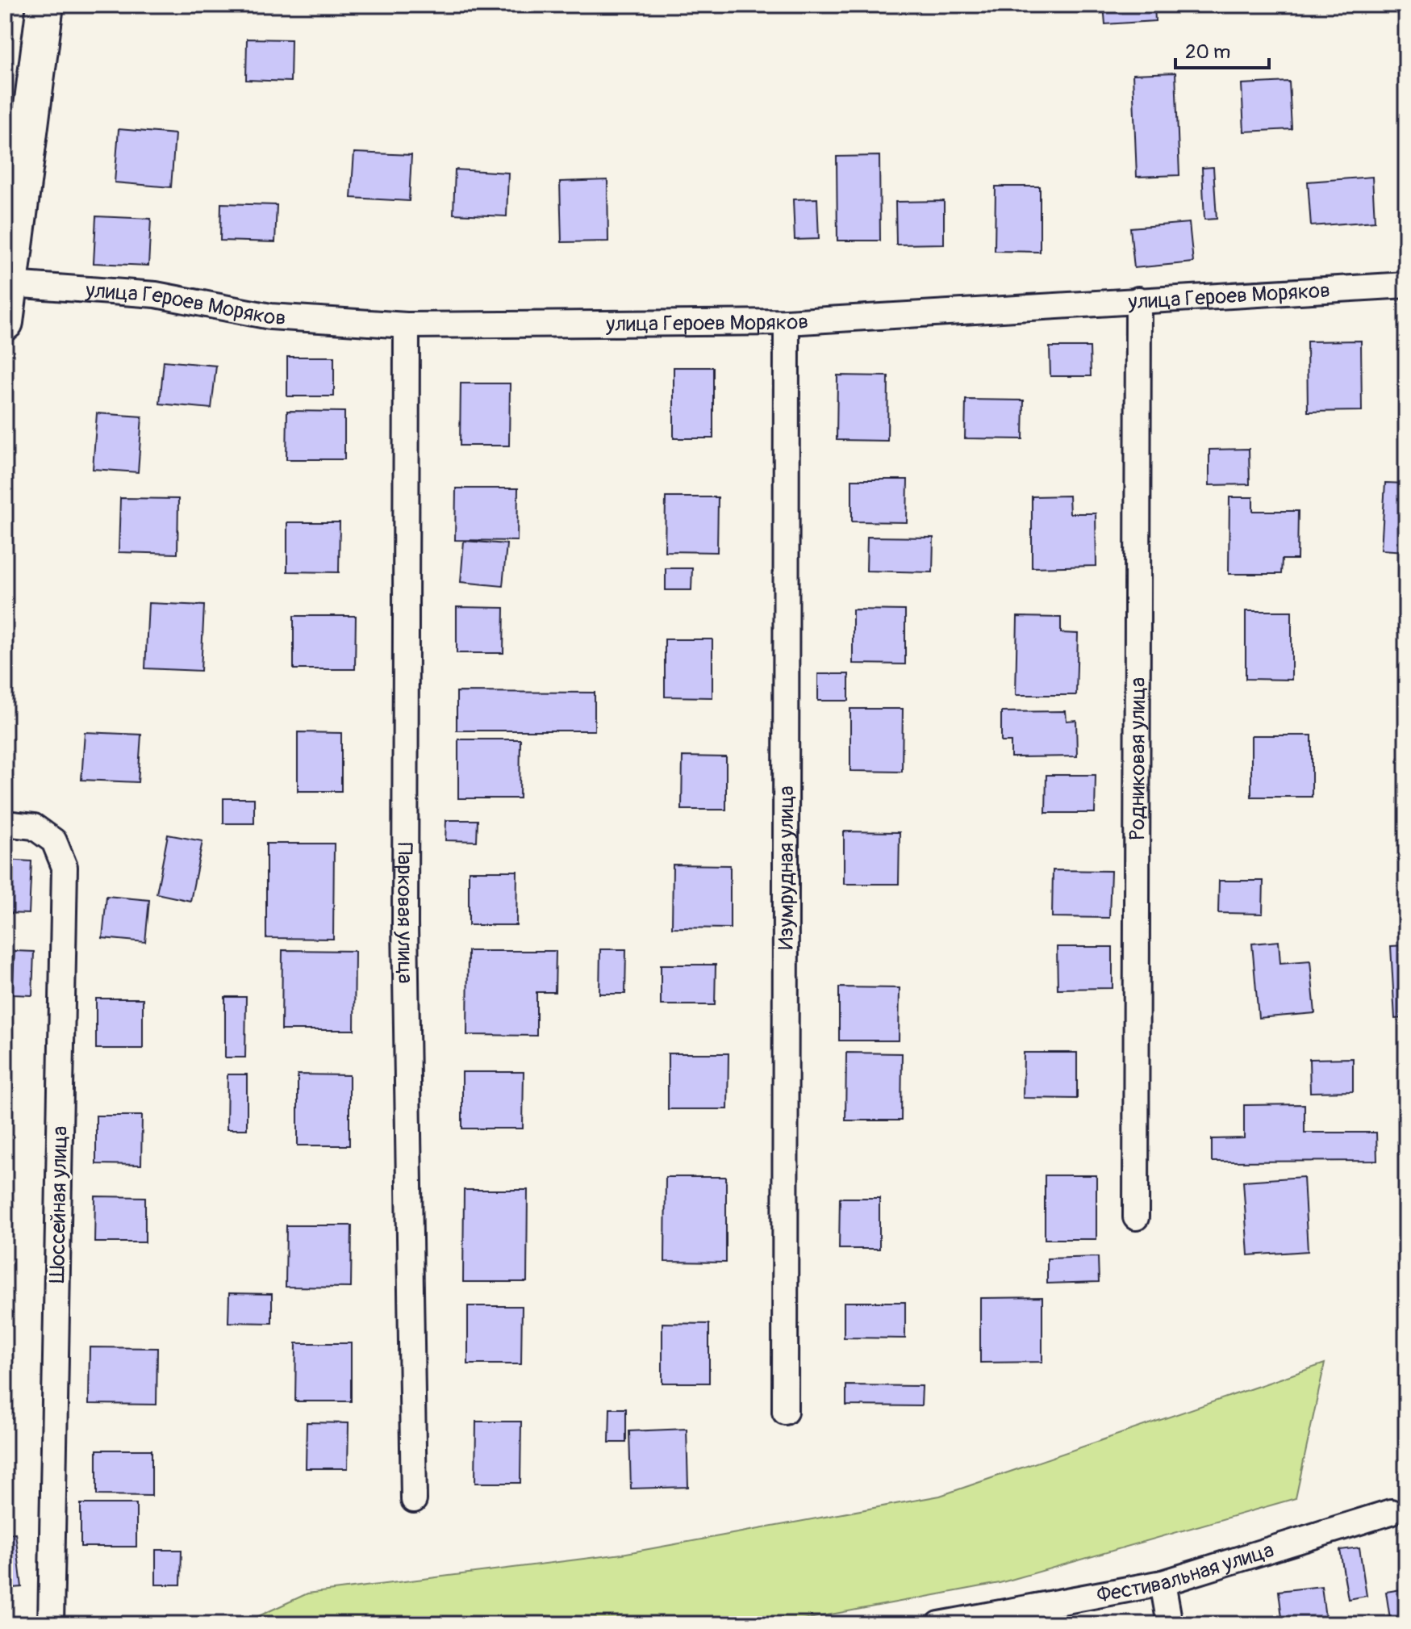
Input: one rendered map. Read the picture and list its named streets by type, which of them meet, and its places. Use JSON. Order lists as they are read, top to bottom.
{
  "streets": {
    "street": [
      "улица Героев Моряков",
      "Родниковая улица",
      "Изумрудная улица",
      "Парковая улица",
      "Шоссейная улица",
      "Фестивальная улица"
    ]
  },
  "crossings": [
    ["улица Героев Моряков", "Родниковая улица"],
    ["улица Героев Моряков", "Изумрудная улица"],
    ["улица Героев Моряков", "Парковая улица"]
  ],
  "scale_bar": "20 m"
}
